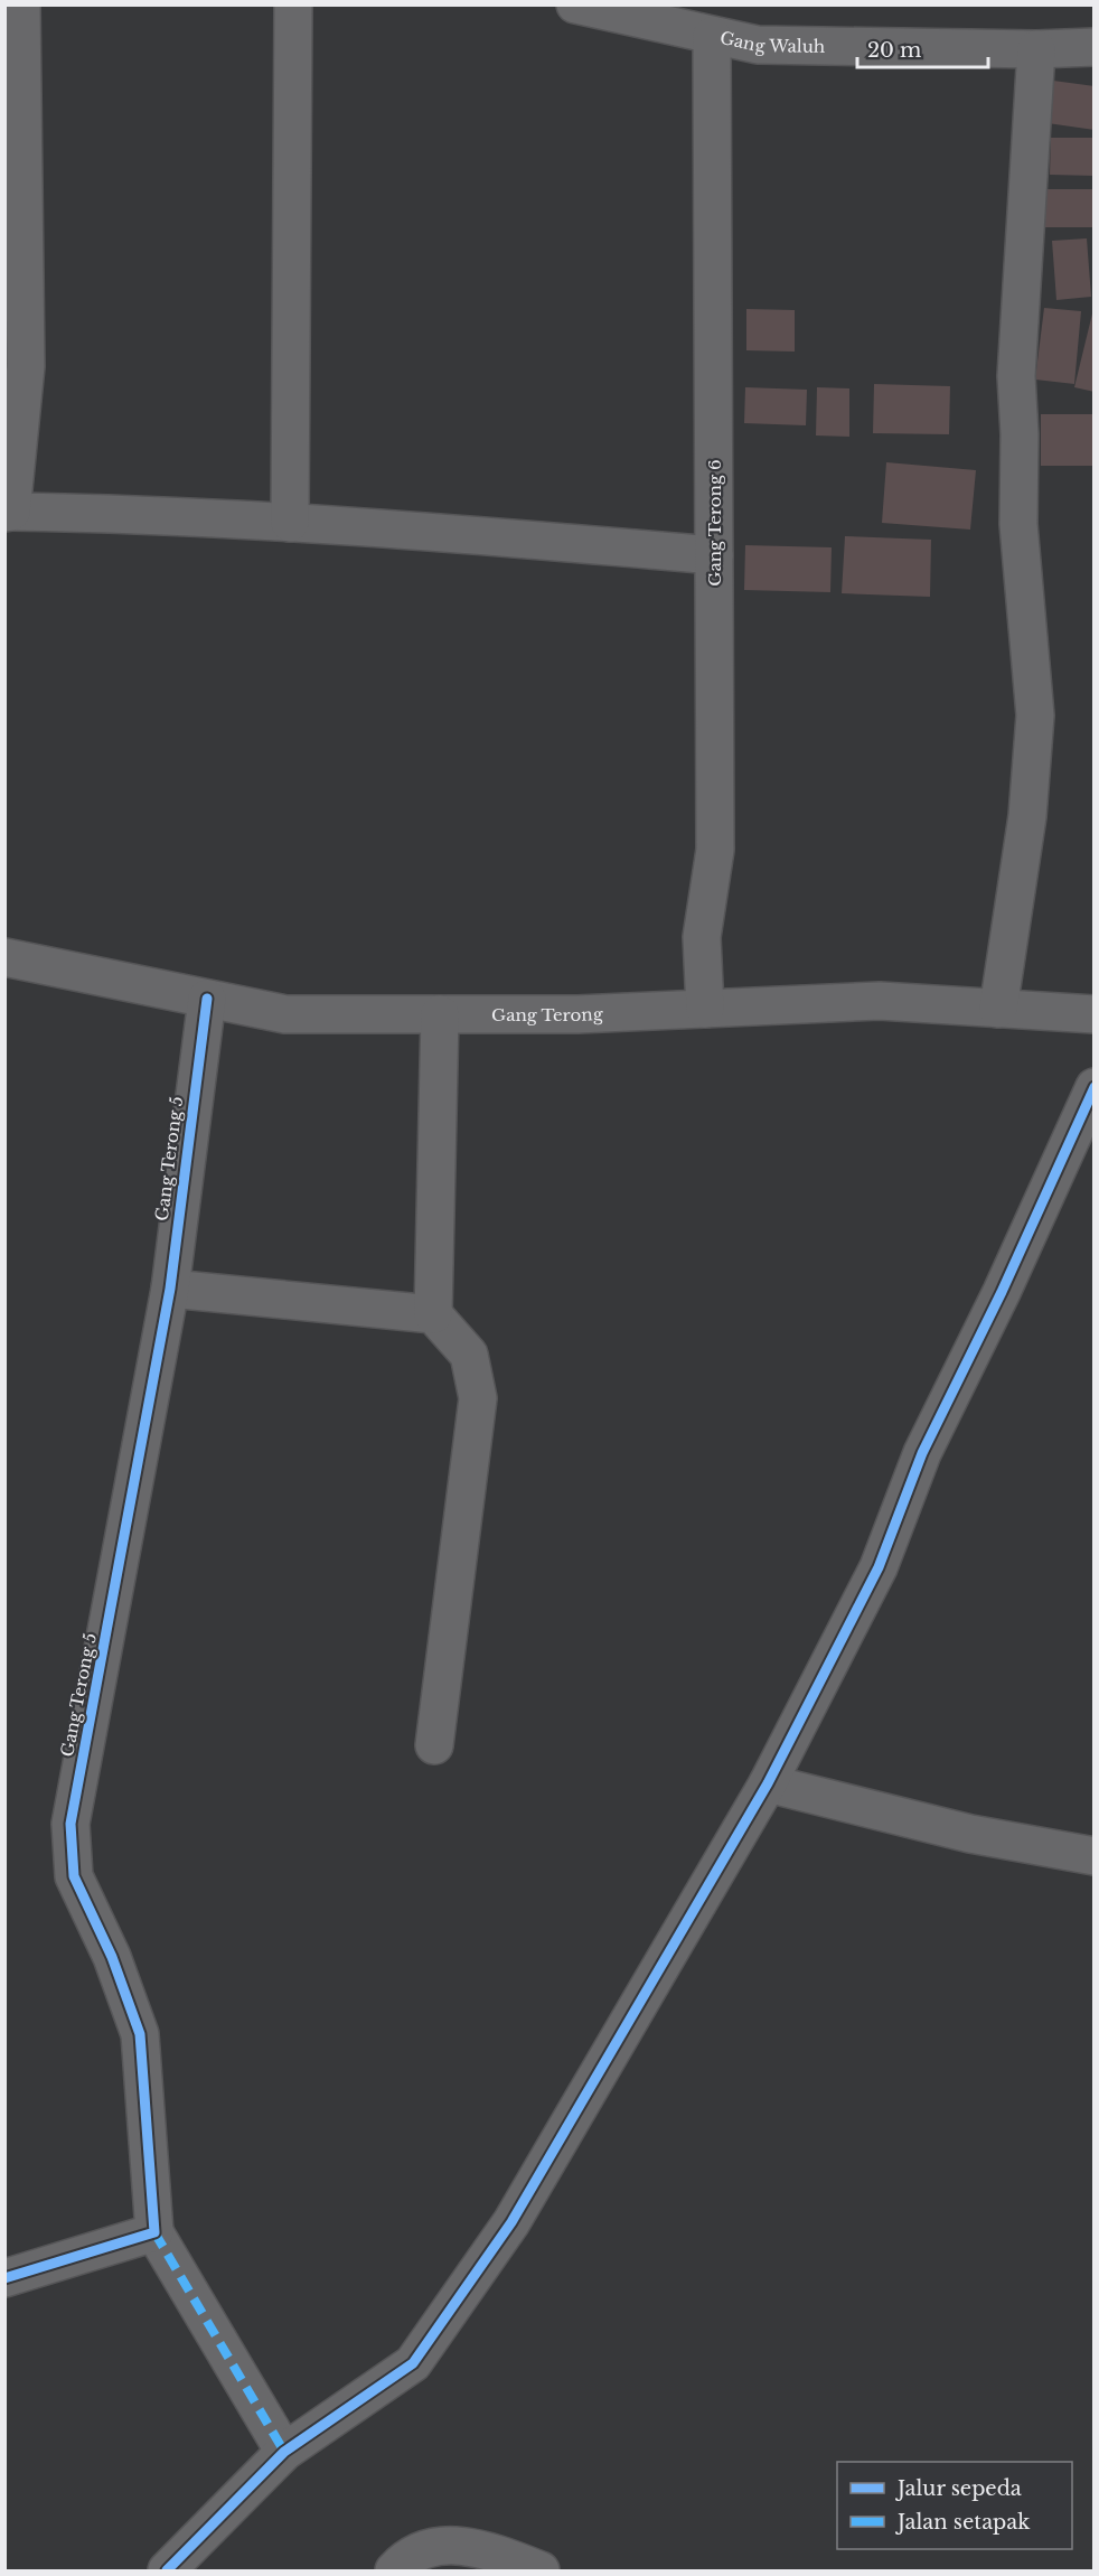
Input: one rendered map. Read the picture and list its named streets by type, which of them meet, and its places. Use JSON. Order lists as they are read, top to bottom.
{
  "streets": {
    "street": [
      "Gang Waluh",
      "Gang Terong 6",
      "Gang Terong",
      "Gang Terong 5"
    ]
  },
  "crossings": [
    ["Gang Waluh", "Gang Terong 6"],
    ["Gang Terong 6", "Gang Terong"],
    ["Gang Terong", "Gang Terong 5"]
  ],
  "legend": ["Jalur sepeda", "Jalan setapak"],
  "scale_bar": "20 m"
}
